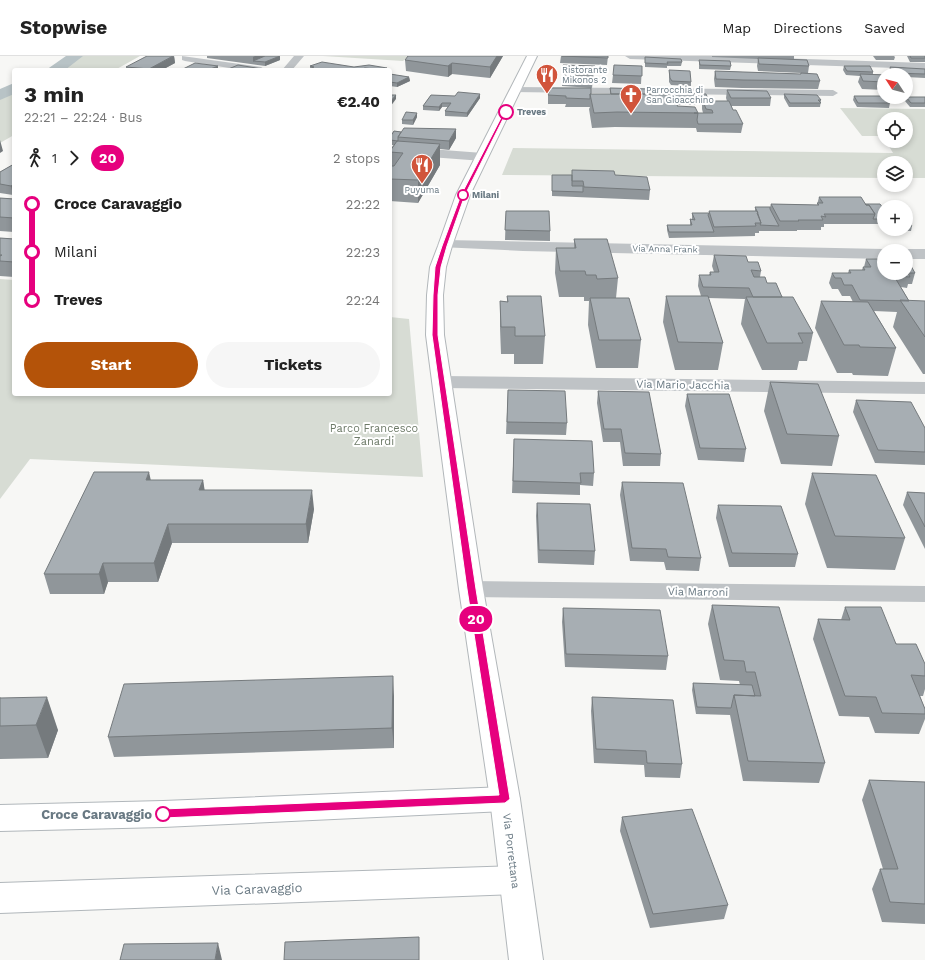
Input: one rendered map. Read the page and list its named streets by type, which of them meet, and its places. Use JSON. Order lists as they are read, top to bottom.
{
  "streets": {
    "main road": ["Via Porrettana", "Via Caravaggio"],
    "street": ["Via Anna Frank", "Via Mario Jacchia", "Via Marroni"]
  },
  "crossings": [
    ["Via Anna Frank", "Via Porrettana"],
    ["Via Mario Jacchia", "Via Porrettana"],
    ["Via Marroni", "Via Porrettana"],
    ["Via Porrettana", "Via Caravaggio"]
  ],
  "parks": ["Parco Francesco Zanardi"],
  "places": {
    "restaurant": ["Ristorante Mikonos 2", "Puyuma"],
    "other": ["Treves", "Milani", "Croce Caravaggio"],
    "church": ["Parrocchia di San Gioacchino"]
  },
  "lines": ["bus line 20"],
  "north": "top left",
  "page": {
    "header": "Stopwise",
    "nav": ["Map", "Directions", "Saved"],
    "on_map": "20",
    "map_buttons": ["+", "−"],
    "heading": ["3 min", "22:21 – 22:24 · Bus", "€2.40"],
    "legs": ["1", "20", "2 stops"],
    "list": [
      {
        "name": "Croce Caravaggio",
        "value": "22:22"
      },
      {
        "name": "Milani",
        "value": "22:23"
      },
      {
        "name": "Treves",
        "value": "22:24"
      }
    ],
    "buttons": ["Start", "Tickets"]
  }
}
